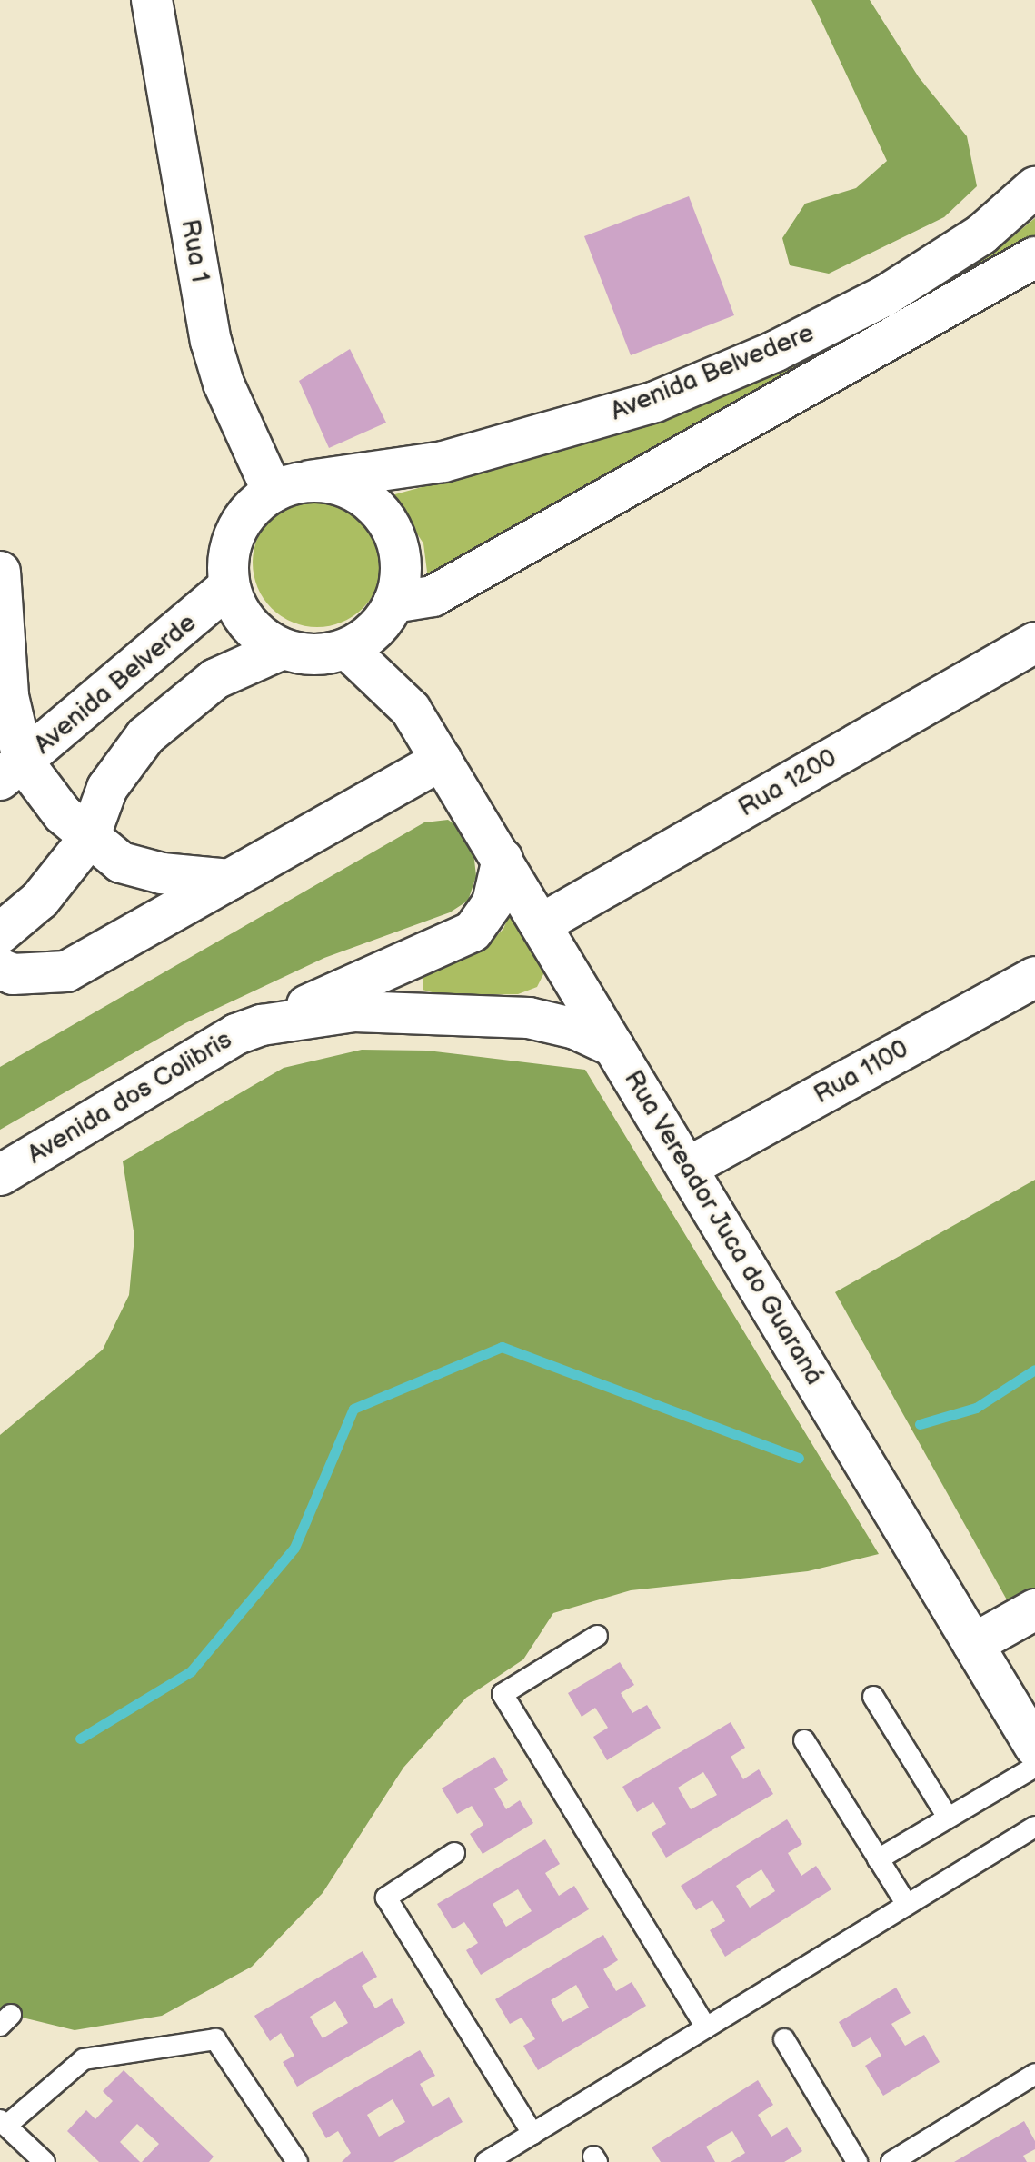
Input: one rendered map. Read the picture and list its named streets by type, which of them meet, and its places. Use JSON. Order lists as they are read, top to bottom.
{
  "streets": {
    "street": [
      "Rua 1",
      "Avenida Belvedere",
      "Avenida Belverde",
      "Rua 1200",
      "Rua 1100",
      "Avenida dos Colibris",
      "Rua Vereador Juca do Guaraná"
    ]
  },
  "crossings": [
    ["Rua 1", "Avenida Belvedere"],
    ["Rua 1", "Avenida Belverde"],
    ["Rua 1", "Rua Vereador Juca do Guaraná"],
    ["Avenida Belvedere", "Avenida Belverde"],
    ["Avenida Belvedere", "Rua Vereador Juca do Guaraná"],
    ["Avenida Belverde", "Rua Vereador Juca do Guaraná"],
    ["Rua 1200", "Rua Vereador Juca do Guaraná"],
    ["Rua 1100", "Rua Vereador Juca do Guaraná"],
    ["Avenida dos Colibris", "Rua Vereador Juca do Guaraná"]
  ]
}
